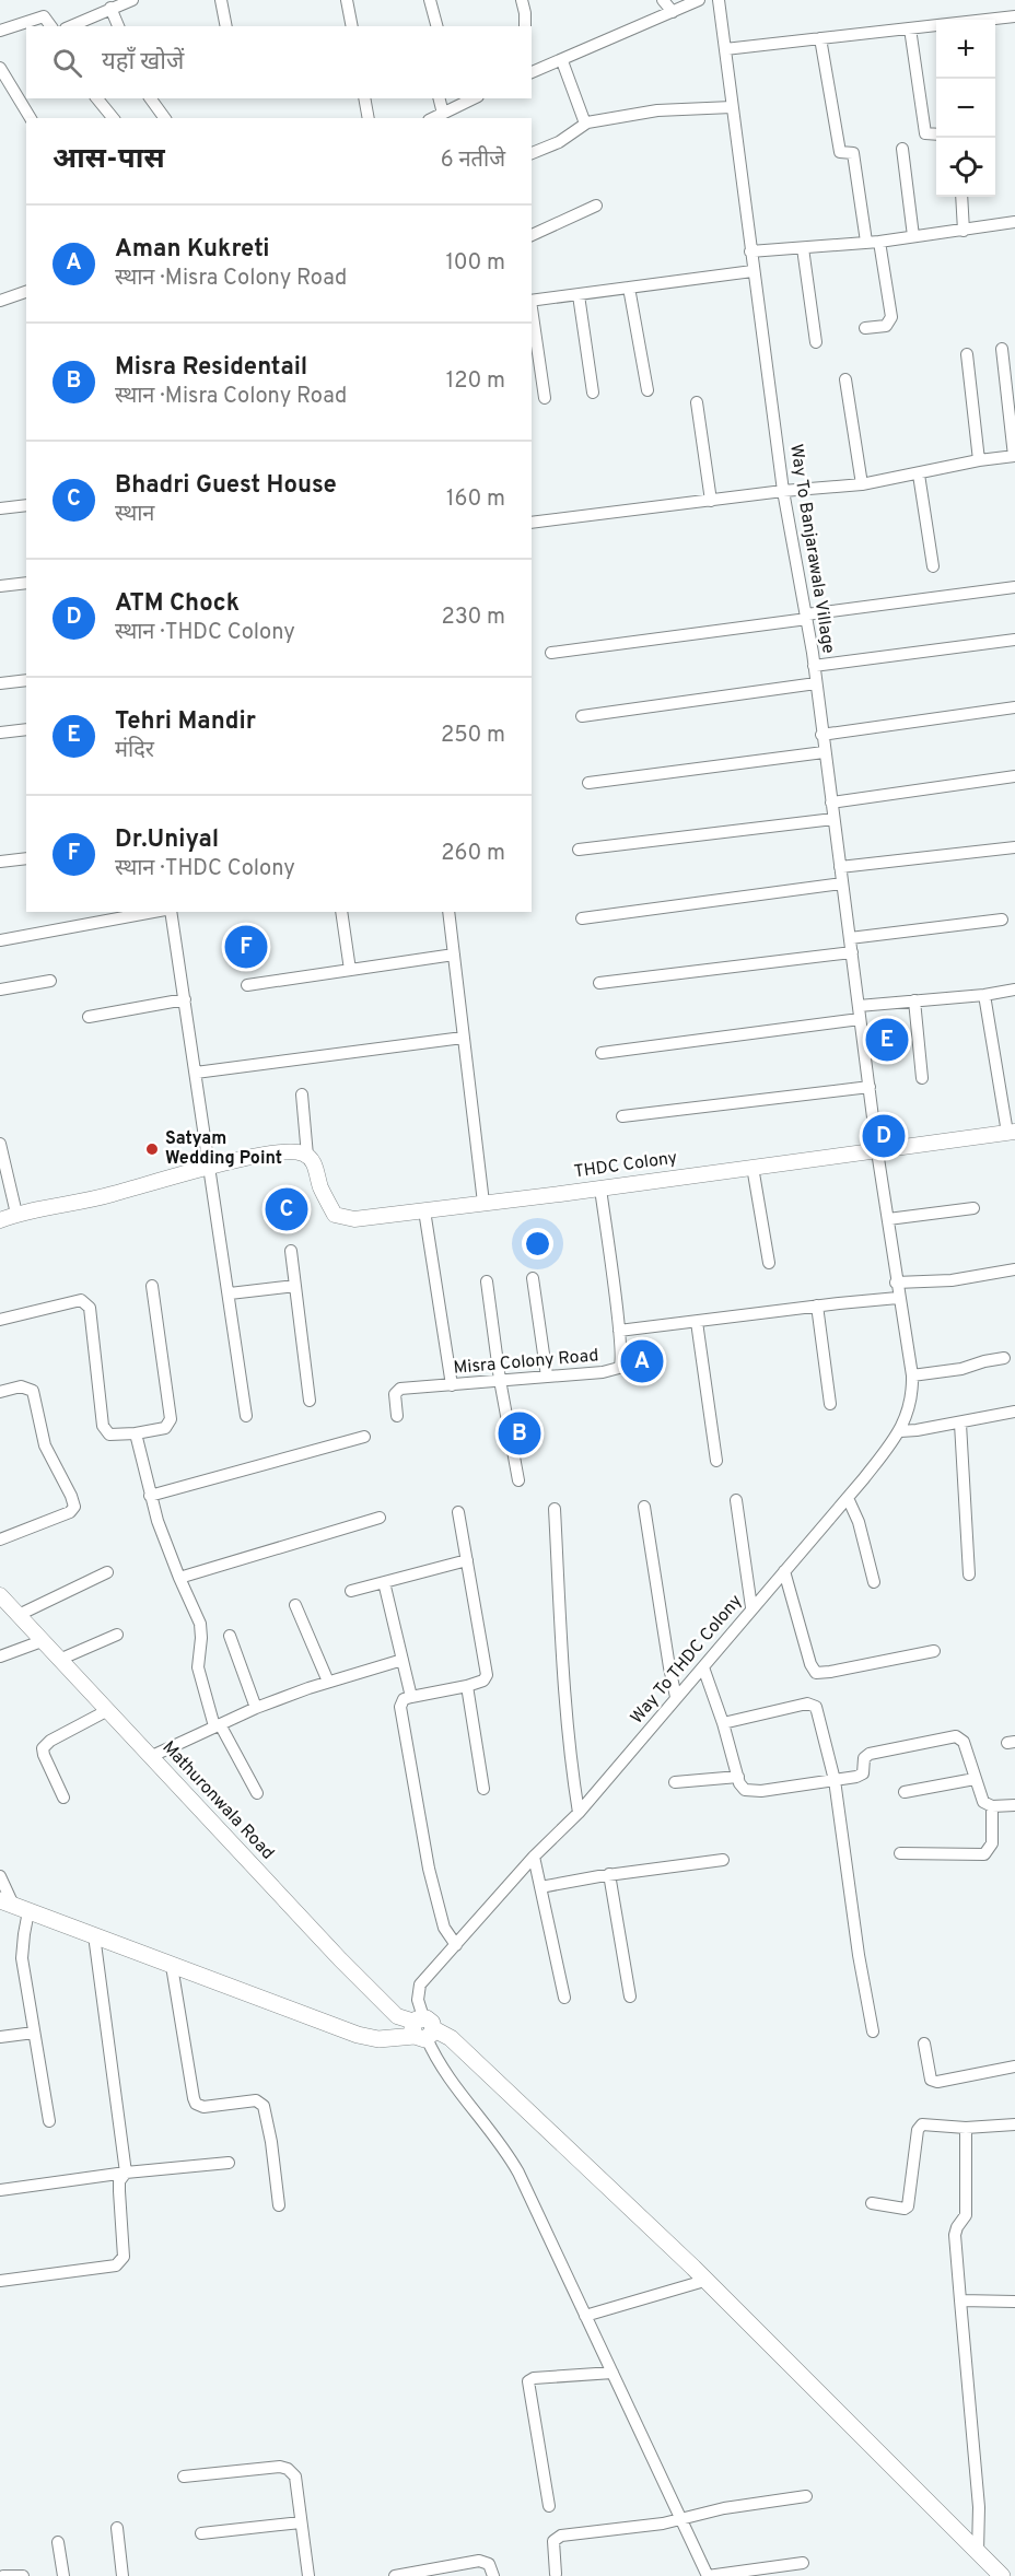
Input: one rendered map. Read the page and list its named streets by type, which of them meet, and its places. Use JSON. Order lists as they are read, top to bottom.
{
  "streets": {
    "street": [
      "Way To Banjarawala Village",
      "THDC Colony",
      "Misra Colony Road",
      "Way To THDC Colony",
      "Mathuronwala Road"
    ]
  },
  "crossings": [
    ["Way To Banjarawala Village", "THDC Colony"],
    ["THDC Colony", "Misra Colony Road"],
    ["Way To THDC Colony", "Mathuronwala Road"]
  ],
  "places": ["Satyam Wedding Point"],
  "page": {
    "map_buttons": ["+", "−"],
    "search": "यहाँ खोजें",
    "heading": ["आस-पास", "6 नतीजे"],
    "list": [
      {
        "mark": "A",
        "name": "Aman Kukreti",
        "note": "स्थान · Misra Colony Road",
        "value": "100 m"
      },
      {
        "mark": "B",
        "name": "Misra Residentail",
        "note": "स्थान · Misra Colony Road",
        "value": "120 m"
      },
      {
        "mark": "C",
        "name": "Bhadri Guest House",
        "note": "स्थान",
        "value": "160 m"
      },
      {
        "mark": "D",
        "name": "ATM Chock",
        "note": "स्थान · THDC Colony",
        "value": "230 m"
      },
      {
        "mark": "E",
        "name": "Tehri Mandir",
        "note": "मंदिर",
        "value": "250 m"
      },
      {
        "mark": "F",
        "name": "Dr.Uniyal",
        "note": "स्थान · THDC Colony",
        "value": "260 m"
      }
    ],
    "pins": [
      "F",
      "E",
      "D",
      "C",
      "A",
      "B"
    ]
  }
}
